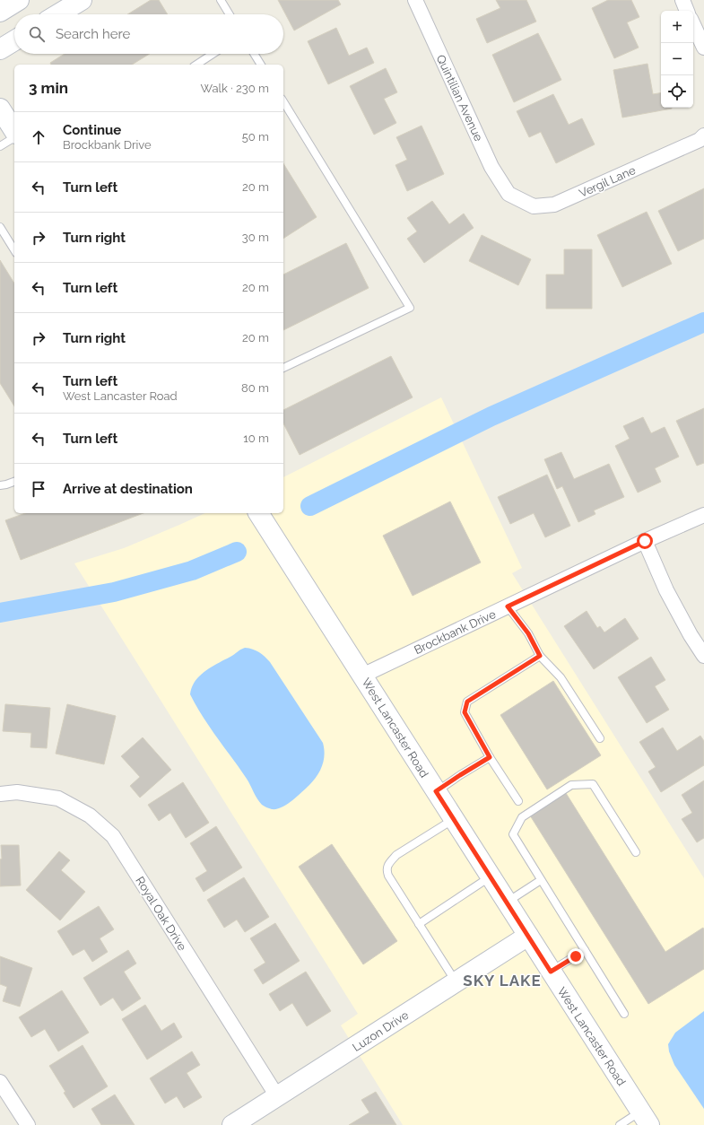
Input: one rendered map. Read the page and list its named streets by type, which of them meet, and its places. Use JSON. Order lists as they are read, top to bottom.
{
  "streets": {
    "street": [
      "Quintilian Avenue",
      "Vergil Lane",
      "Brockbank Drive",
      "West Lancaster Road",
      "Royal Oak Drive",
      "Luzon Drive"
    ]
  },
  "crossings": [
    ["Quintilian Avenue", "Vergil Lane"],
    ["Brockbank Drive", "West Lancaster Road"],
    ["West Lancaster Road", "Luzon Drive"],
    ["Royal Oak Drive", "Luzon Drive"]
  ],
  "districts": ["SKY LAKE"],
  "page": {
    "map_buttons": ["+", "−"],
    "search": "Search here",
    "heading": ["3 min", "Walk · 230 m"],
    "list": [
      ["Continue", "Brockbank Drive", "50 m"],
      ["Turn left", "20 m"],
      ["Turn right", "30 m"],
      ["Turn left", "20 m"],
      ["Turn right", "20 m"],
      ["Turn left", "West Lancaster Road", "80 m"],
      ["Turn left", "10 m"],
      "Arrive at destination"
    ]
  }
}
